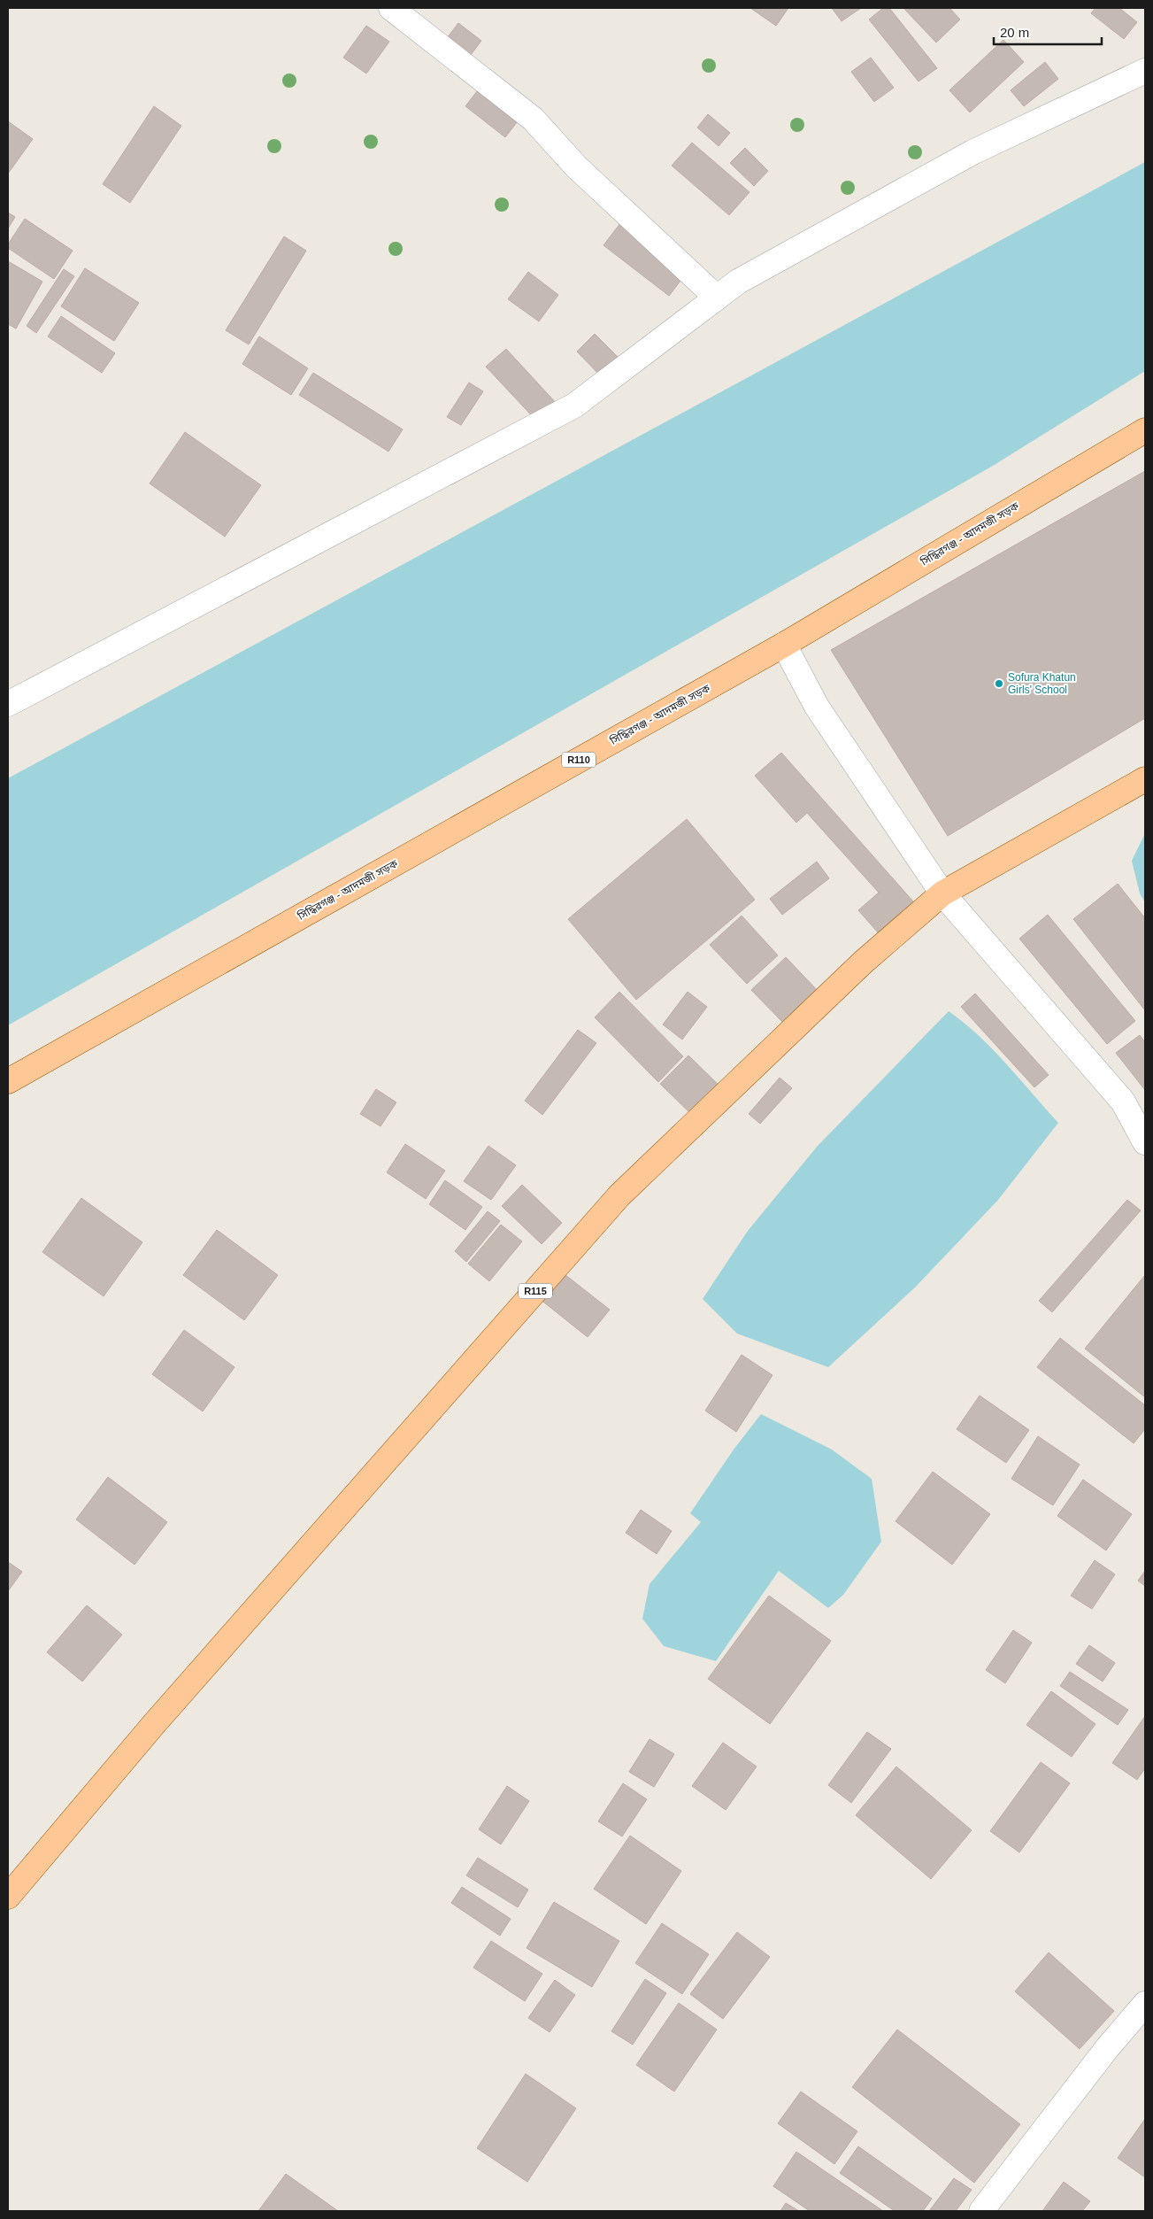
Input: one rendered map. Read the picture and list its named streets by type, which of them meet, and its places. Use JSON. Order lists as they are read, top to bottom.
{
  "streets": {
    "main road": ["সিদ্ধিরগঞ্জ - আদমজী সড়ক", "R110", "R115"]
  },
  "places": ["Sofura Khatun Girls' School"],
  "scale_bar": "20 m"
}
